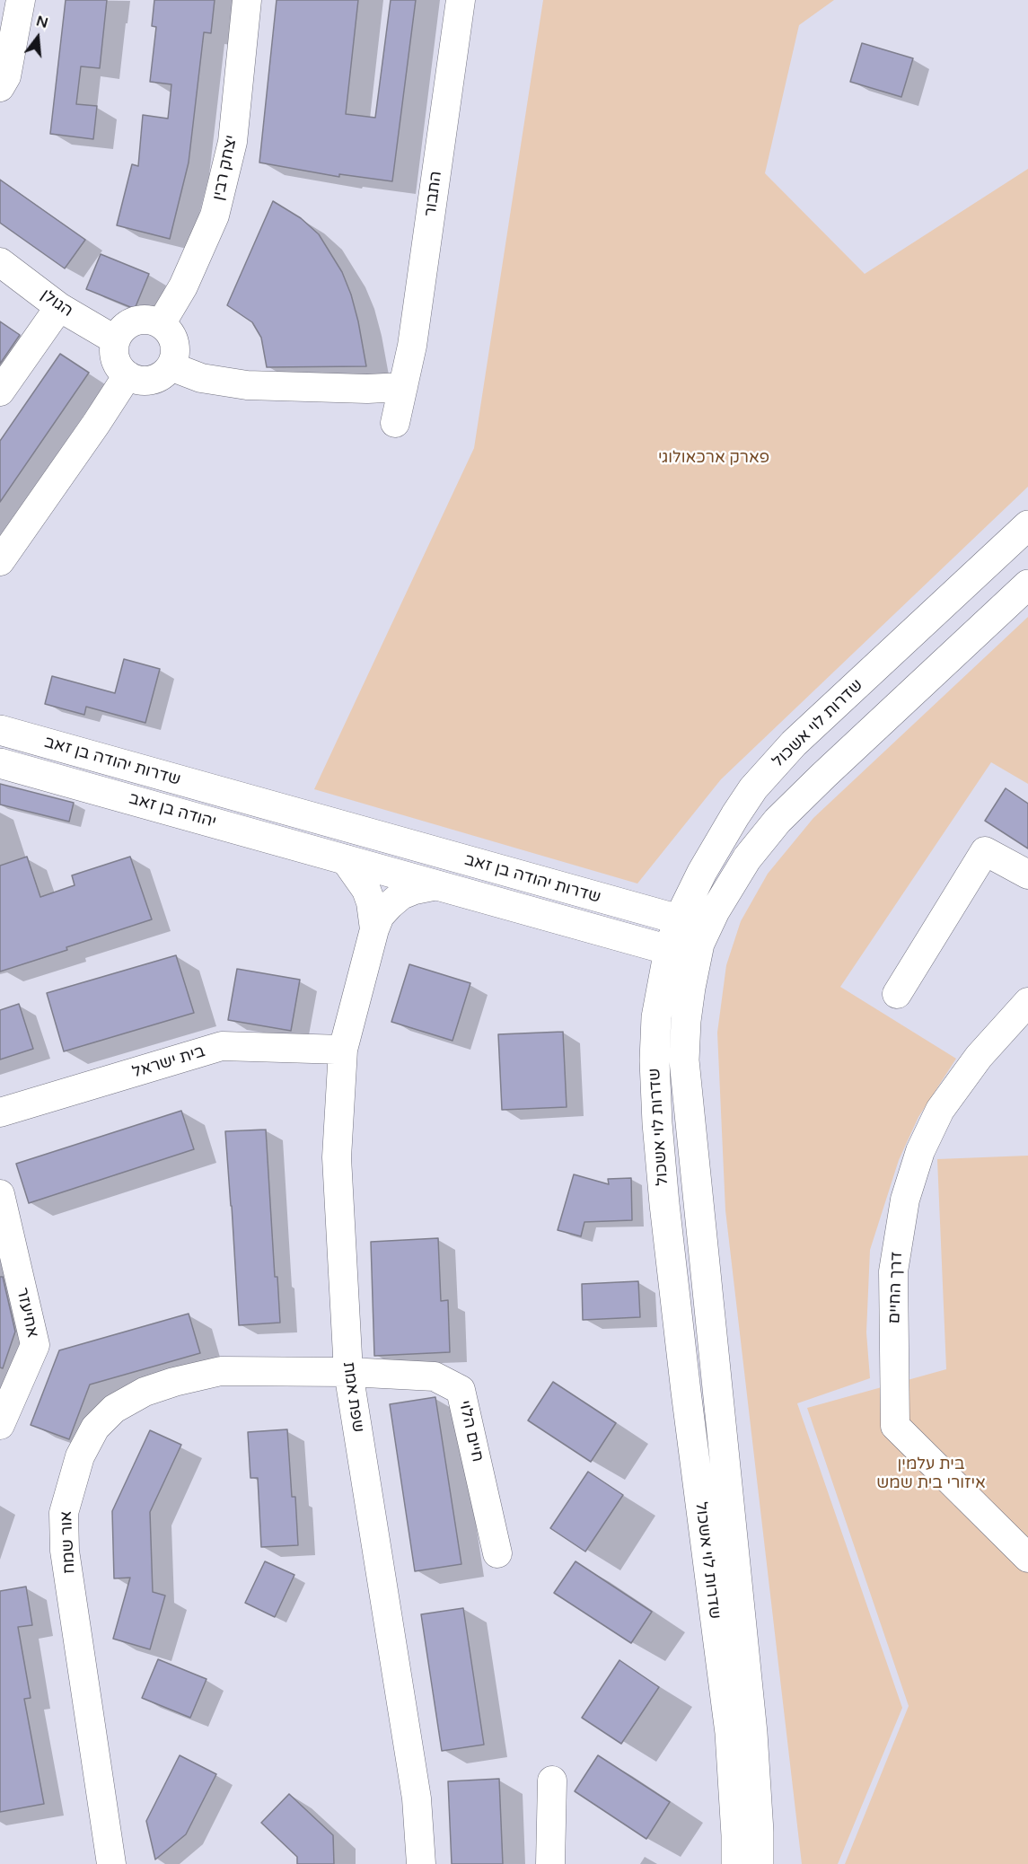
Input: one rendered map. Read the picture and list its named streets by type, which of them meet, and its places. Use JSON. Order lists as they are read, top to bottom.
{
  "streets": {
    "main road": ["שדרות לוי אשכול", "שדרות יהודה בן זאב", "יהודה בן זאב"],
    "street": [
      "יצחק רבין",
      "התבור",
      "הגולן",
      "בית ישראל",
      "דרך החיים",
      "אחיעזר",
      "שפת אמת",
      "חיים הלוי",
      "אור שמח"
    ]
  },
  "crossings": [
    ["יצחק רבין", "הגולן"],
    ["שדרות לוי אשכול", "שדרות יהודה בן זאב"],
    ["שדרות יהודה בן זאב", "יהודה בן זאב"],
    ["שדרות יהודה בן זאב", "שפת אמת"],
    ["יהודה בן זאב", "שפת אמת"],
    ["בית ישראל", "שפת אמת"],
    ["שפת אמת", "חיים הלוי"],
    ["שפת אמת", "אור שמח"],
    ["חיים הלוי", "אור שמח"]
  ],
  "parks": ["פארק ארכאולוגי", "בית עלמין איזורי בית שמש"],
  "north": "top"
}
